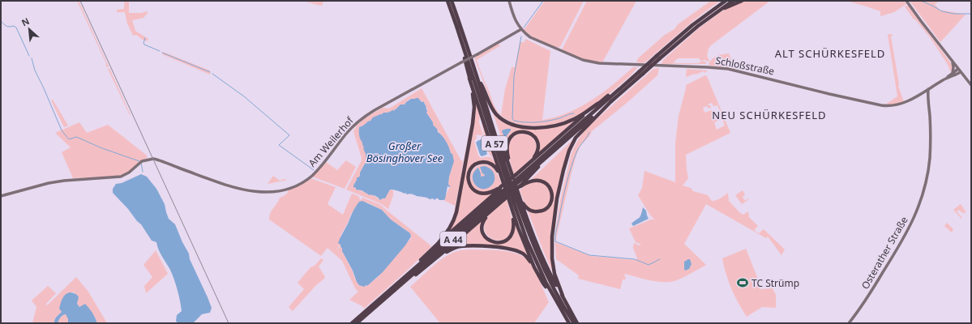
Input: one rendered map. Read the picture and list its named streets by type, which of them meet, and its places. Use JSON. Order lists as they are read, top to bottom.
{
  "streets": {
    "highway": ["A 57", "A 44"],
    "main road": ["Schloßstraße", "Am Weilerhof", "Osterather Straße"]
  },
  "crossings": [
    ["Schloßstraße", "Am Weilerhof"],
    ["Schloßstraße", "Osterather Straße"]
  ],
  "districts": ["ALT SCHÜRKESFELD", "NEU SCHÜRKESFELD"],
  "water": ["Großer Bösinghover See"],
  "places": {
    "sports": ["TC Strümp"]
  },
  "north": "top left"
}
